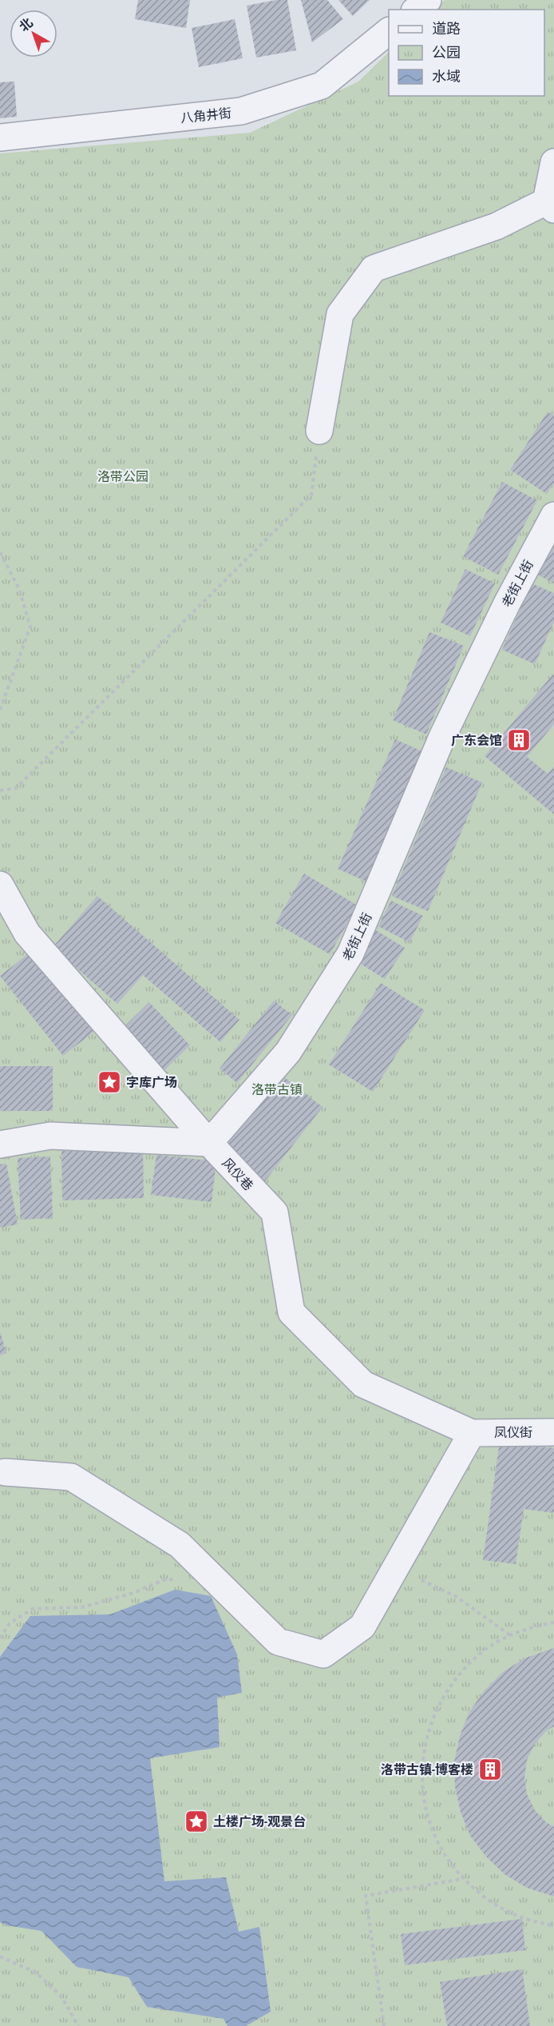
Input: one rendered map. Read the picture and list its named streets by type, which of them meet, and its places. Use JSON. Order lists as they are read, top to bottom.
{
  "streets": {
    "street": [
      "八角井街",
      "老街上街",
      "风仪巷",
      "凤仪街"
    ]
  },
  "crossings": [
    ["老街上街", "风仪巷"],
    ["风仪巷", "凤仪街"]
  ],
  "parks": ["洛带公园", "洛带古镇"],
  "places": {
    "building": ["广东会馆", "洛带古镇-博客楼"],
    "place": ["字库广场", "土楼广场-观景台"]
  },
  "legend": ["道路", "公园", "水域"],
  "north": "top left"
}
